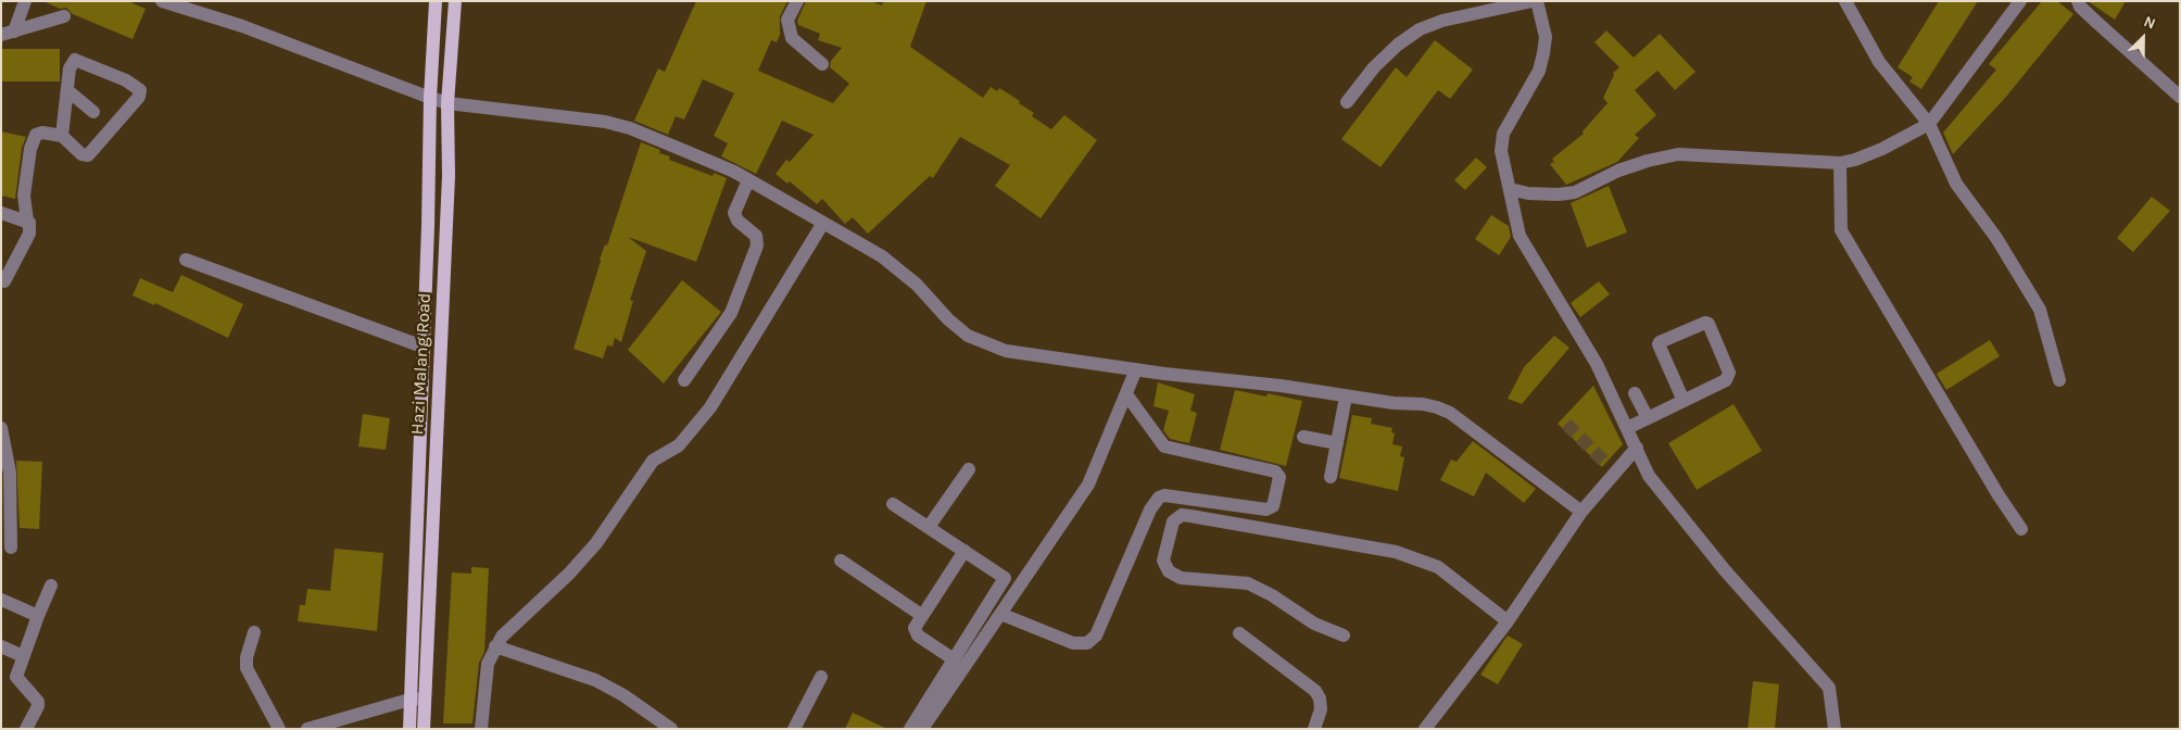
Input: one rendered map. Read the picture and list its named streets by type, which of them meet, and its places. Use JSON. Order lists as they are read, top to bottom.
{
  "streets": {
    "main road": ["Hazi Malang Road"]
  },
  "north": "top right"
}
